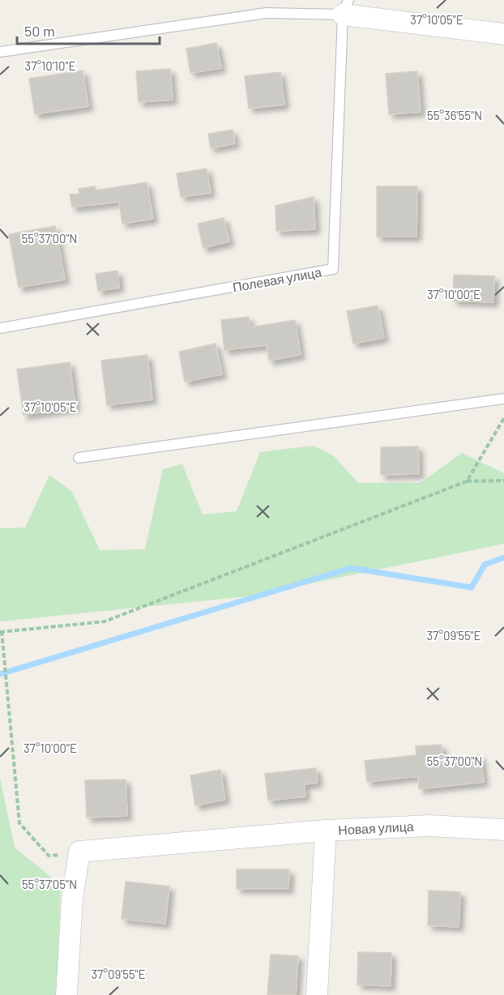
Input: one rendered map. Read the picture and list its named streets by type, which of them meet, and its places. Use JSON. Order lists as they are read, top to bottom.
{
  "streets": {
    "street": ["Новая улица"],
    "lane": ["Полевая улица"]
  },
  "scale_bar": "50 m",
  "coordinates": [
    "37°10'05\"E",
    "37°10'10\"E",
    "55°36'55\"N",
    "55°37'00\"N",
    "37°10'00\"E",
    "37°09'55\"E",
    "55°37'05\"N"
  ]
}
